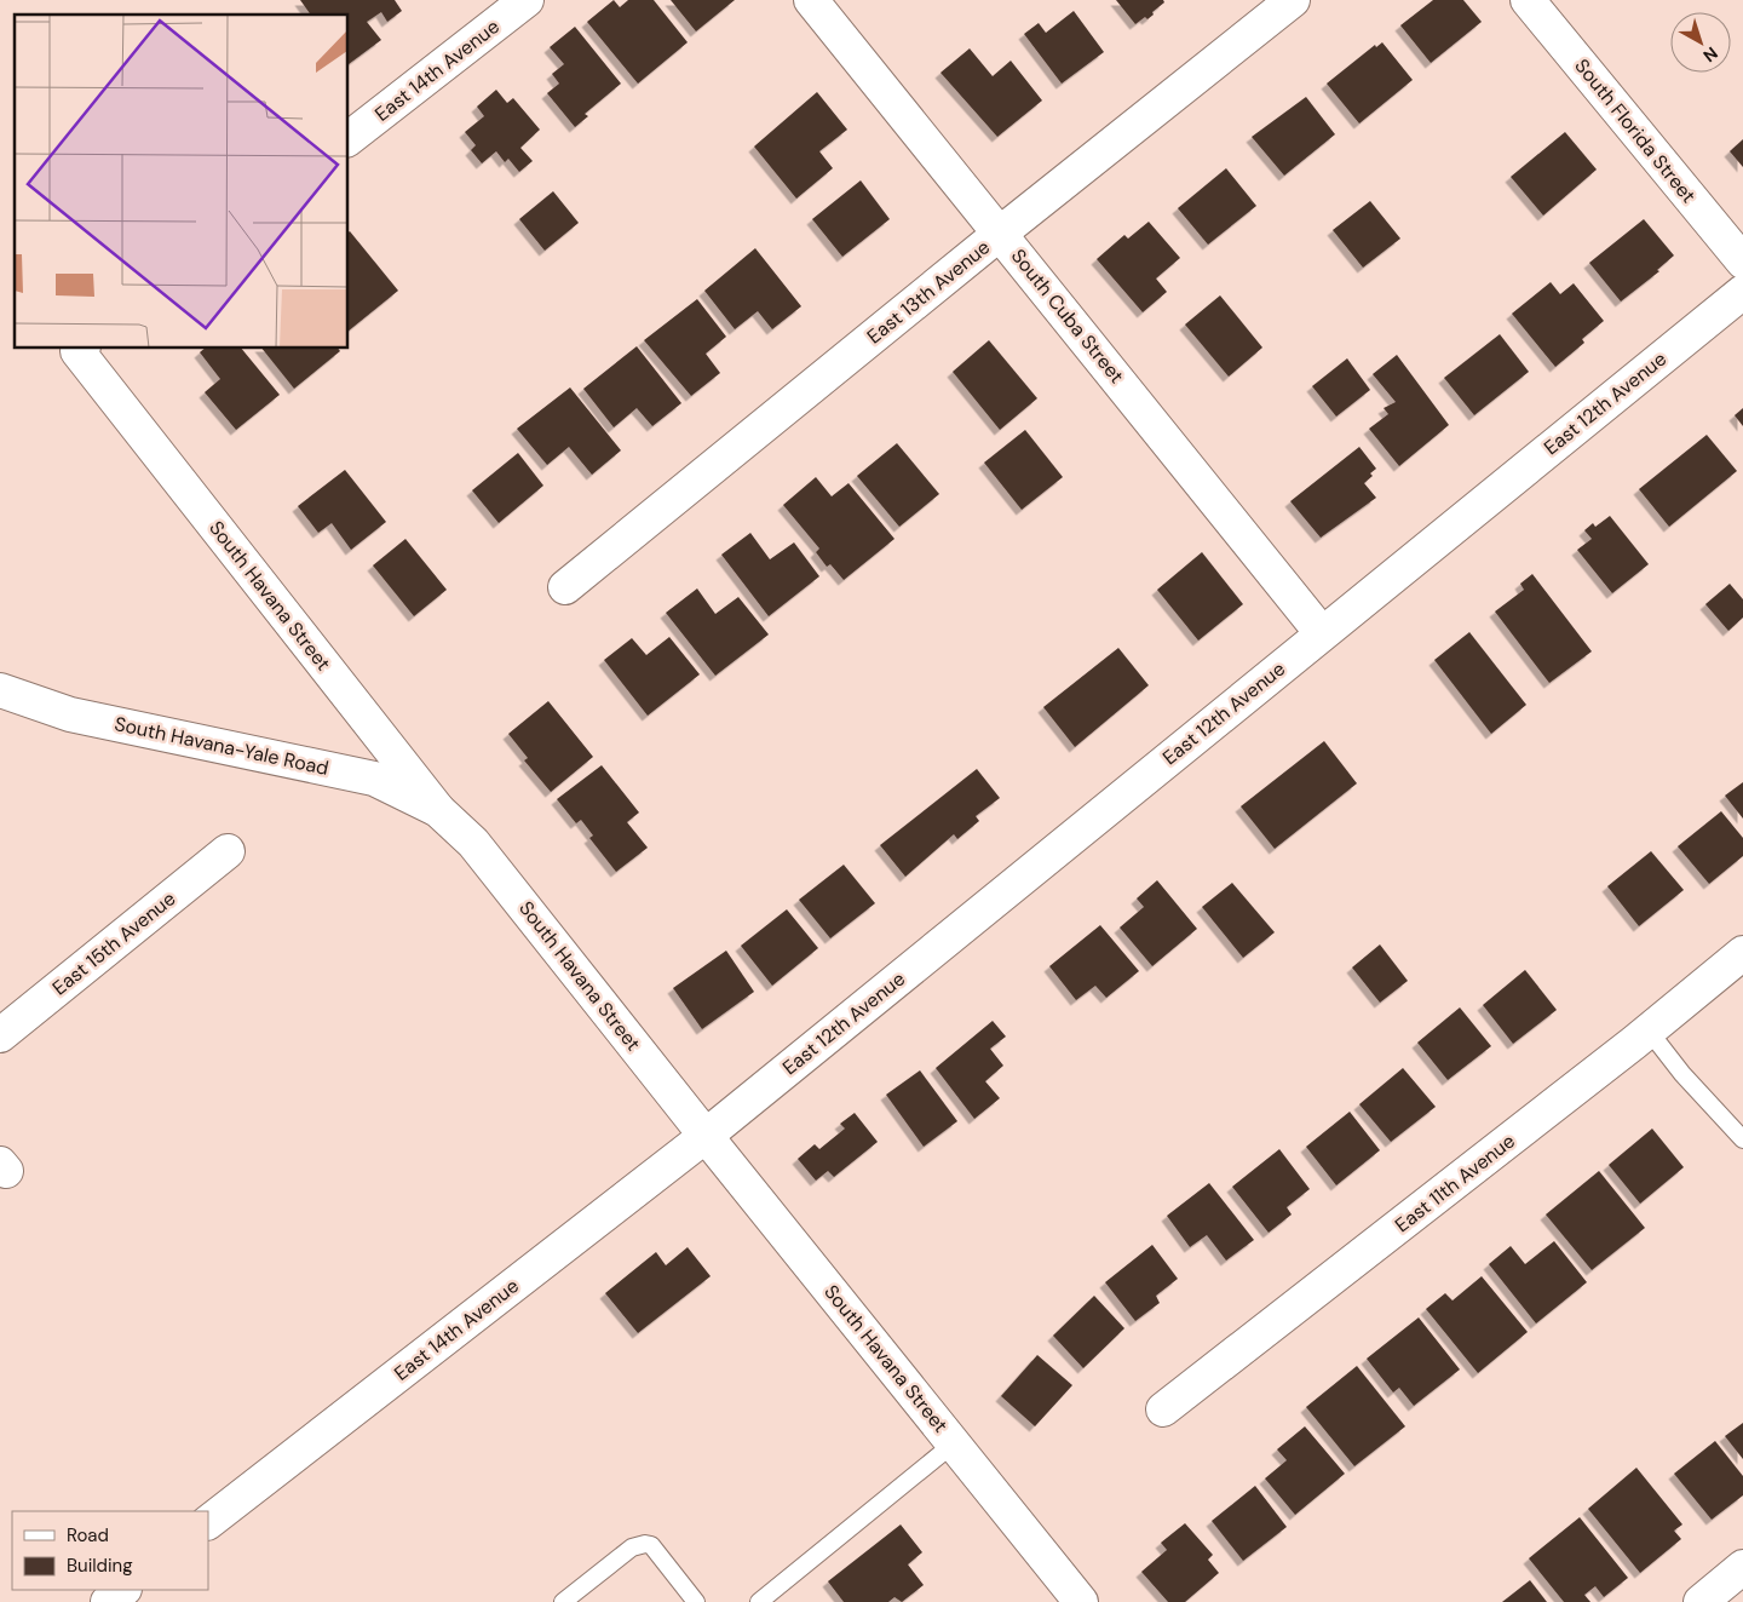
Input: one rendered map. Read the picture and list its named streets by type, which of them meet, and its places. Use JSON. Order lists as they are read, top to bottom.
{
  "streets": {
    "street": [
      "East 14th Avenue",
      "South Florida Street",
      "East 13th Avenue",
      "South Cuba Street",
      "East 12th Avenue",
      "South Havana Street",
      "South Havana-Yale Road",
      "East 15th Avenue",
      "East 11th Avenue"
    ]
  },
  "crossings": [
    ["East 14th Avenue", "East 12th Avenue"],
    ["East 14th Avenue", "South Havana Street"],
    ["East 13th Avenue", "South Cuba Street"],
    ["South Cuba Street", "East 12th Avenue"],
    ["East 12th Avenue", "South Havana Street"],
    ["South Havana Street", "South Havana-Yale Road"]
  ],
  "legend": ["Road", "Building"],
  "north": "bottom right"
}
